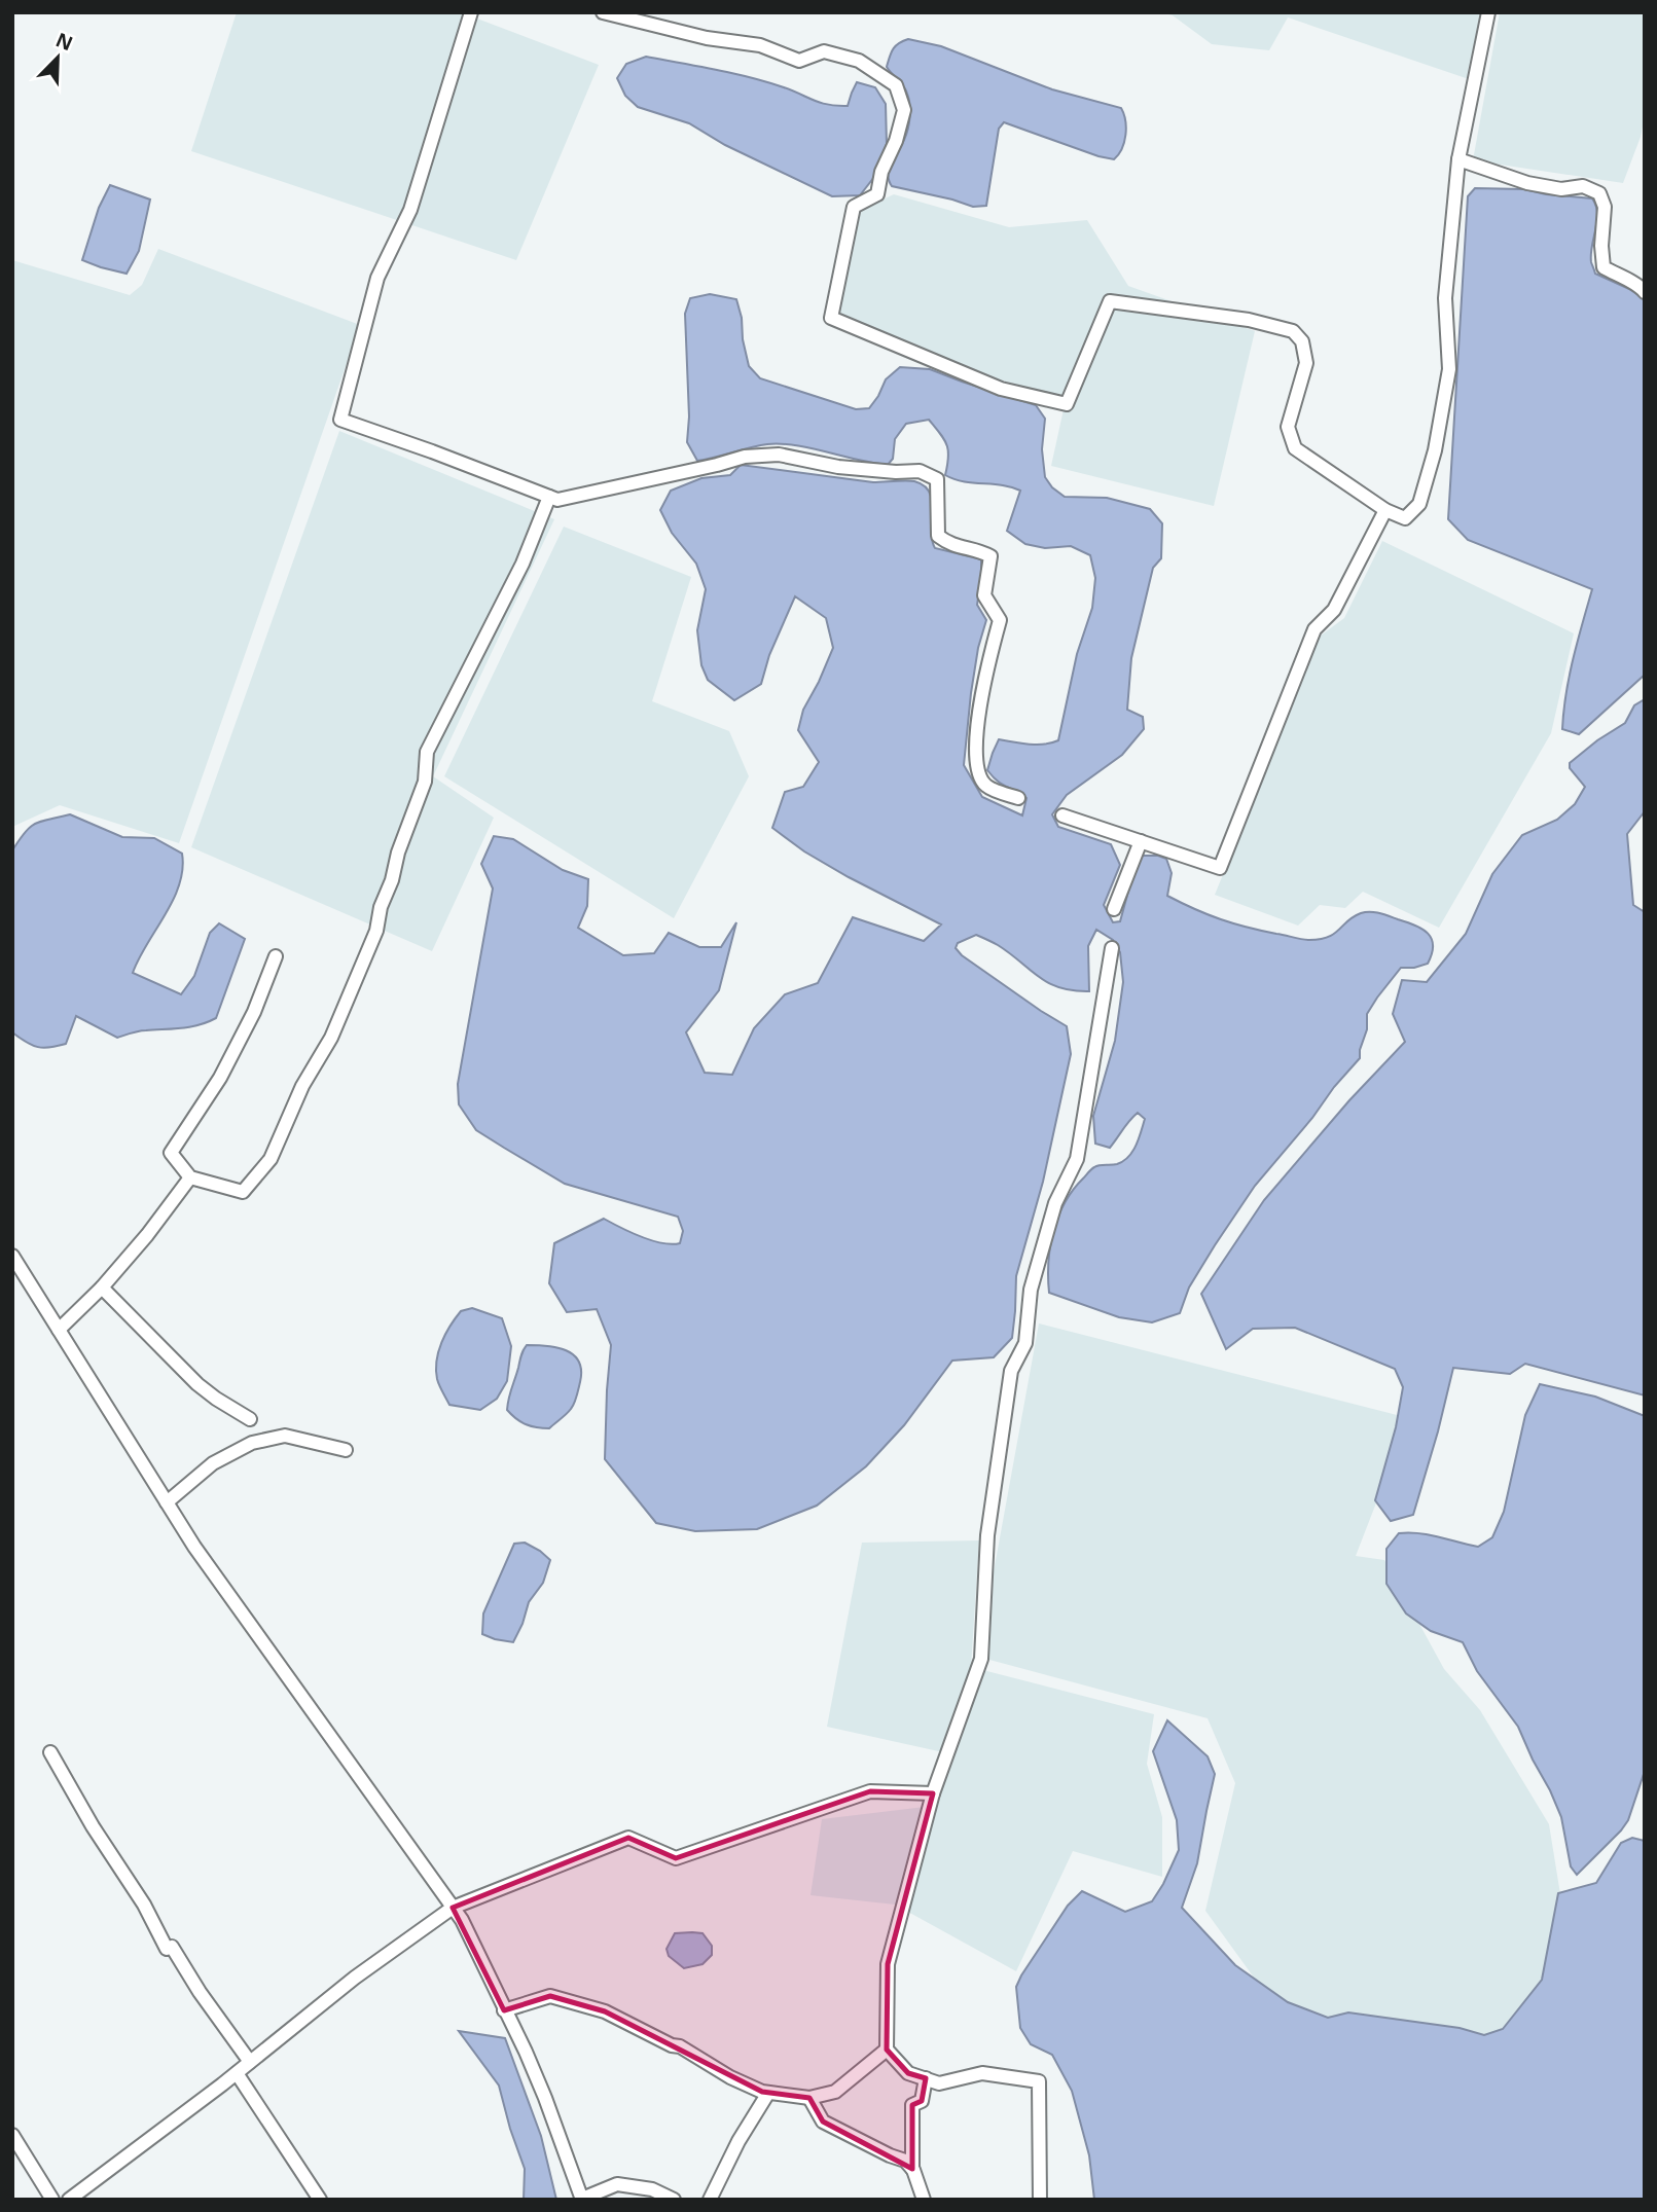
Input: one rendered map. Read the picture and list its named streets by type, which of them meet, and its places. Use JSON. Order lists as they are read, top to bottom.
{
  "north": "top right"
}
